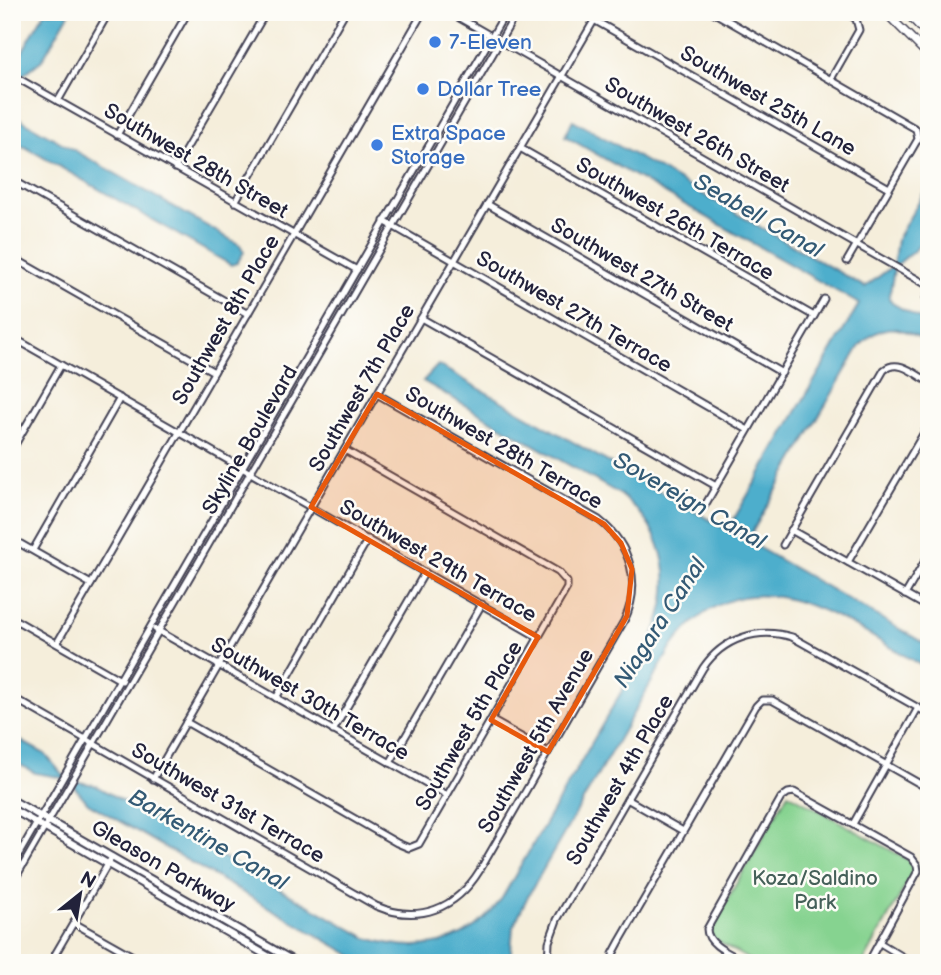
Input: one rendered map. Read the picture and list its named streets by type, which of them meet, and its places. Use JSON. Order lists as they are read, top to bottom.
{
  "streets": {
    "main road": ["Gleason Parkway"],
    "street": [
      "Southwest 25th Lane",
      "Southwest 26th Street",
      "Southwest 28th Street",
      "Southwest 26th Terrace",
      "Southwest 27th Street",
      "Southwest 27th Terrace",
      "Southwest 8th Place",
      "Southwest 7th Place",
      "Skyline Boulevard",
      "Southwest 28th Terrace",
      "Southwest 29th Terrace",
      "Southwest 30th Terrace",
      "Southwest 5th Place",
      "Southwest 5th Avenue",
      "Southwest 4th Place",
      "Southwest 31st Terrace"
    ]
  },
  "crossings": [
    ["Southwest 25th Lane", "Southwest 7th Place"],
    ["Southwest 26th Street", "Southwest 7th Place"],
    ["Southwest 26th Street", "Skyline Boulevard"],
    ["Southwest 28th Street", "Southwest 8th Place"],
    ["Southwest 28th Street", "Skyline Boulevard"],
    ["Southwest 26th Terrace", "Southwest 7th Place"],
    ["Southwest 27th Street", "Southwest 7th Place"],
    ["Southwest 27th Terrace", "Southwest 7th Place"],
    ["Southwest 27th Terrace", "Skyline Boulevard"],
    ["Southwest 7th Place", "Southwest 28th Terrace"],
    ["Southwest 7th Place", "Southwest 29th Terrace"],
    ["Southwest 7th Place", "Southwest 30th Terrace"],
    ["Southwest 7th Place", "Southwest 5th Place"],
    ["Southwest 7th Place", "Southwest 31st Terrace"],
    ["Skyline Boulevard", "Southwest 29th Terrace"],
    ["Skyline Boulevard", "Southwest 30th Terrace"],
    ["Skyline Boulevard", "Southwest 31st Terrace"],
    ["Skyline Boulevard", "Gleason Parkway"],
    ["Southwest 28th Terrace", "Southwest 5th Avenue"],
    ["Southwest 29th Terrace", "Southwest 5th Place"],
    ["Southwest 30th Terrace", "Southwest 5th Place"],
    ["Southwest 5th Avenue", "Southwest 31st Terrace"]
  ],
  "water": [
    "Seabell Canal",
    "Sovereign Canal",
    "Niagara Canal",
    "Barkentine Canal"
  ],
  "parks": ["Koza/Saldino Park"],
  "places": ["7-Eleven", "Dollar Tree", "Extra Space Storage"],
  "north": "top right"
}
